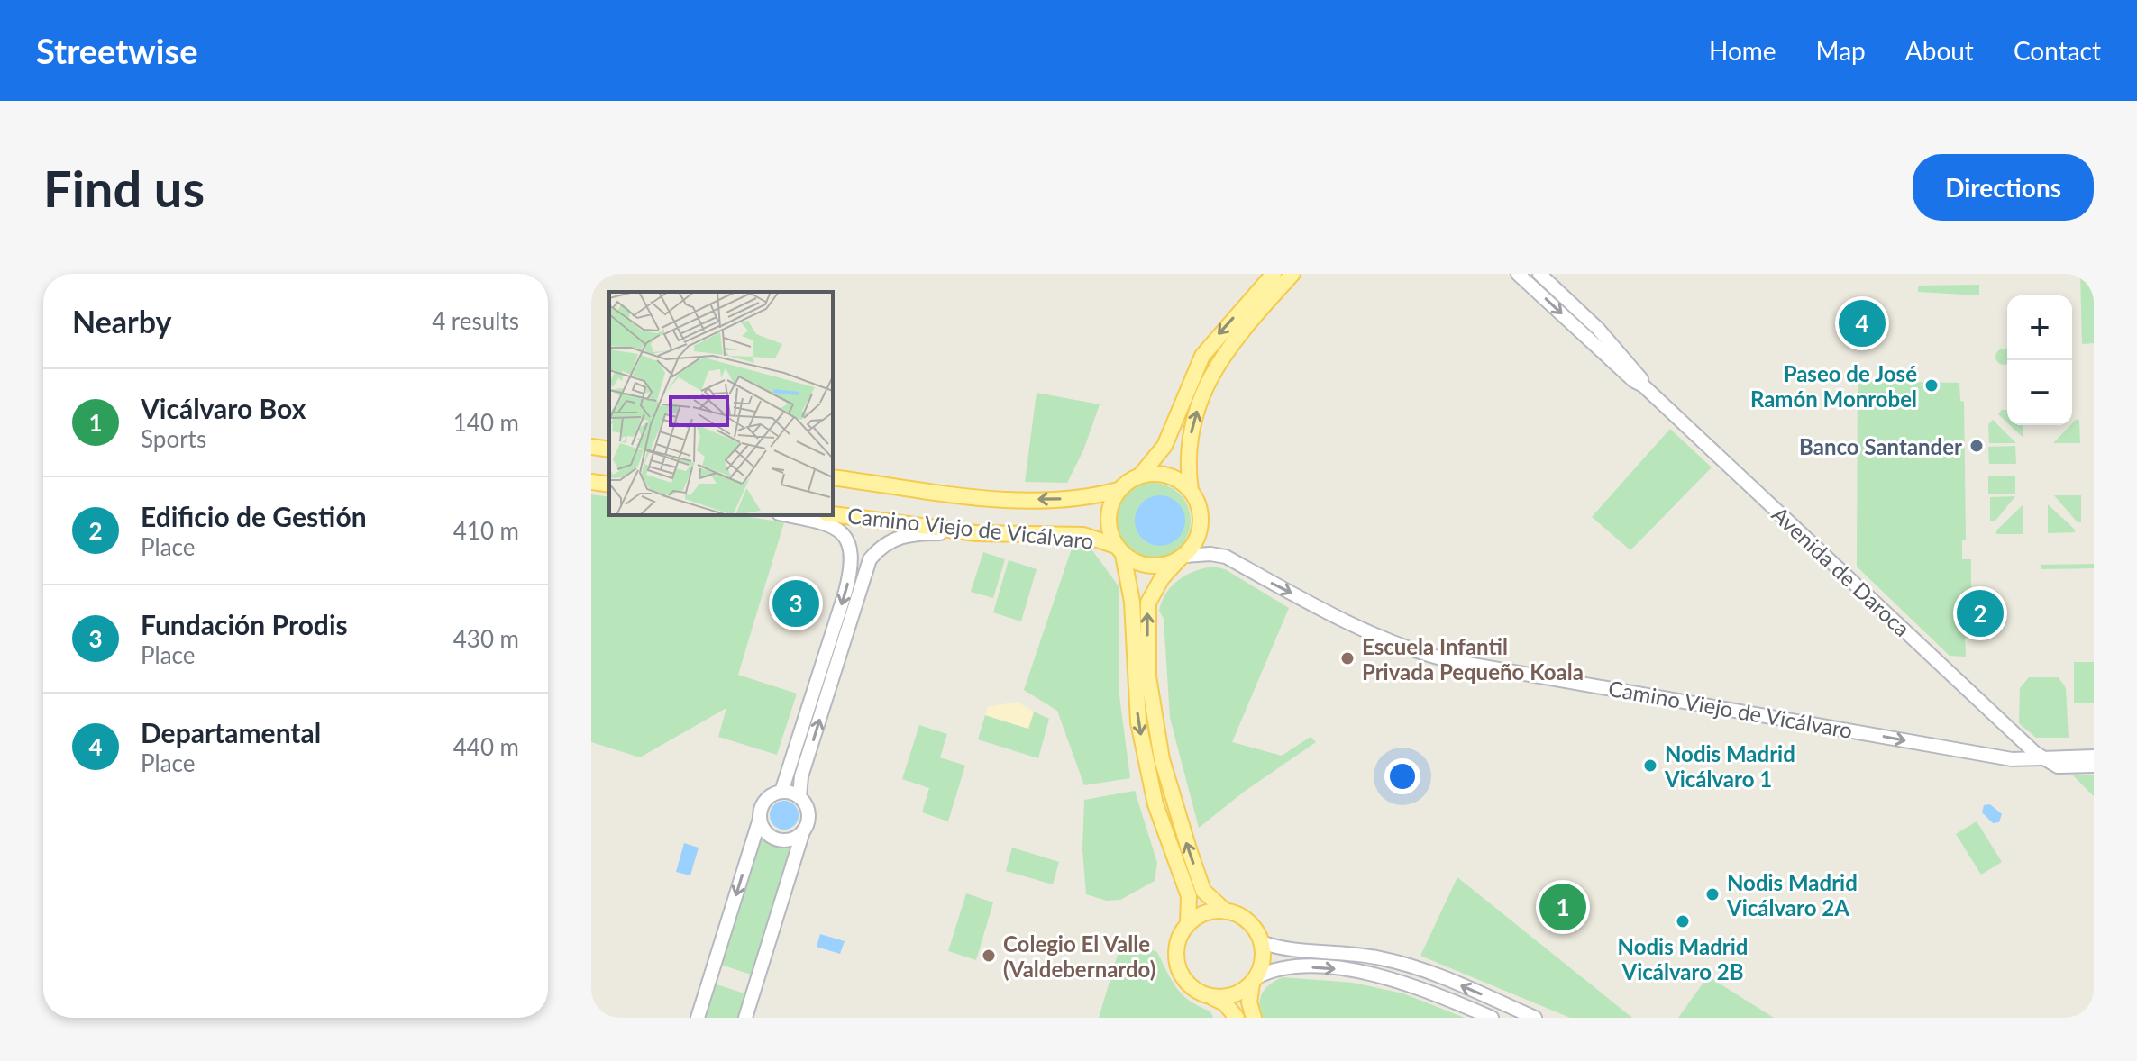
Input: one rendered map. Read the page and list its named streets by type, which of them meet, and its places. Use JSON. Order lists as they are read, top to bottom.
{
  "streets": {
    "main road": ["Camino Viejo de Vicálvaro"],
    "street": ["Avenida de Daroca"]
  },
  "crossings": [
    ["Camino Viejo de Vicálvaro", "Avenida de Daroca"]
  ],
  "places": [
    "Paseo de José Ramón Monrobel",
    "Banco Santander",
    "Escuela Infantil Privada Pequeño Koala",
    "Nodis Madrid Vicálvaro 1",
    "Nodis Madrid Vicálvaro 2A",
    "Nodis Madrid Vicálvaro 2B",
    "Colegio El Valle (Valdebernardo)"
  ],
  "page": {
    "header": "Streetwise",
    "nav": [
      "Home",
      "Map",
      "About",
      "Contact"
    ],
    "buttons": "Directions",
    "title": "Find us",
    "heading": ["Nearby", "4 results"],
    "map_buttons": ["+", "−"],
    "pins": [
      "4",
      "3",
      "2",
      "1"
    ],
    "list": [
      {
        "mark": "1",
        "name": "Vicálvaro Box",
        "note": "Sports",
        "value": "140 m"
      },
      {
        "mark": "2",
        "name": "Edificio de Gestión",
        "note": "Place",
        "value": "410 m"
      },
      {
        "mark": "3",
        "name": "Fundación Prodis",
        "note": "Place",
        "value": "430 m"
      },
      {
        "mark": "4",
        "name": "Departamental",
        "note": "Place",
        "value": "440 m"
      }
    ]
  }
}
